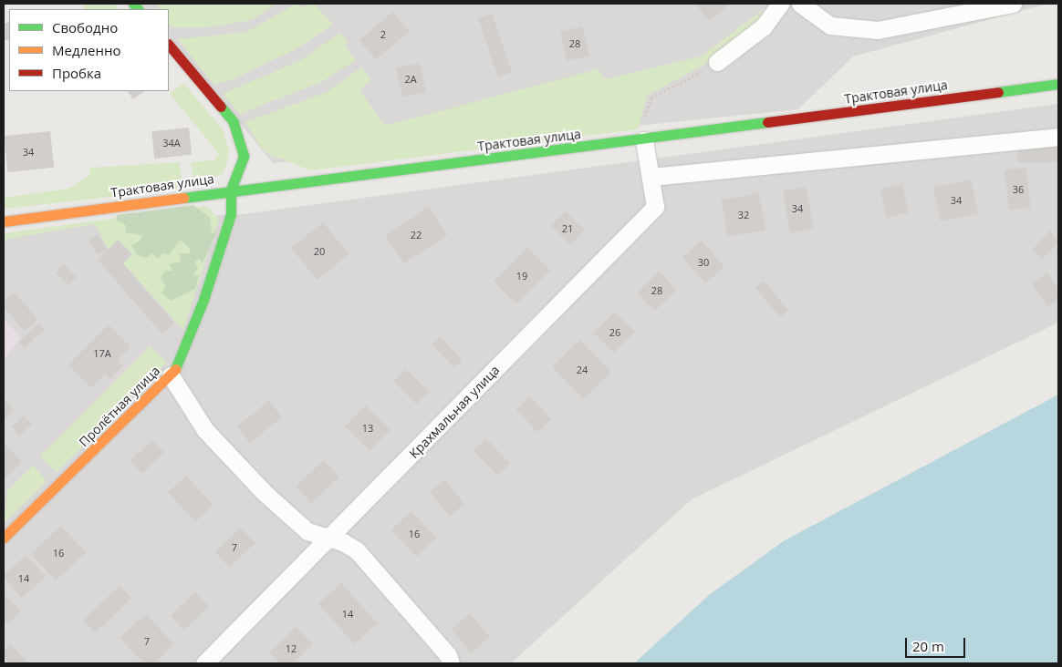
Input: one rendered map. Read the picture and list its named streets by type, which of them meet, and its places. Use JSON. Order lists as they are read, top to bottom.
{
  "streets": {
    "street": ["Трактовая улица", "Пролётная улица", "Крахмальная улица"]
  },
  "crossings": [
    ["Трактовая улица", "Пролётная улица"],
    ["Трактовая улица", "Крахмальная улица"]
  ],
  "house_numbers": [
    "2",
    "28",
    "2А",
    "34А",
    "34",
    "36",
    "34",
    "34",
    "32",
    "21",
    "22",
    "20",
    "30",
    "19",
    "28",
    "26",
    "17А",
    "24",
    "13",
    "16",
    "7",
    "16",
    "14",
    "14",
    "7",
    "12"
  ],
  "legend": ["Свободно", "Медленно", "Пробка"],
  "scale_bar": "20 m"
}
